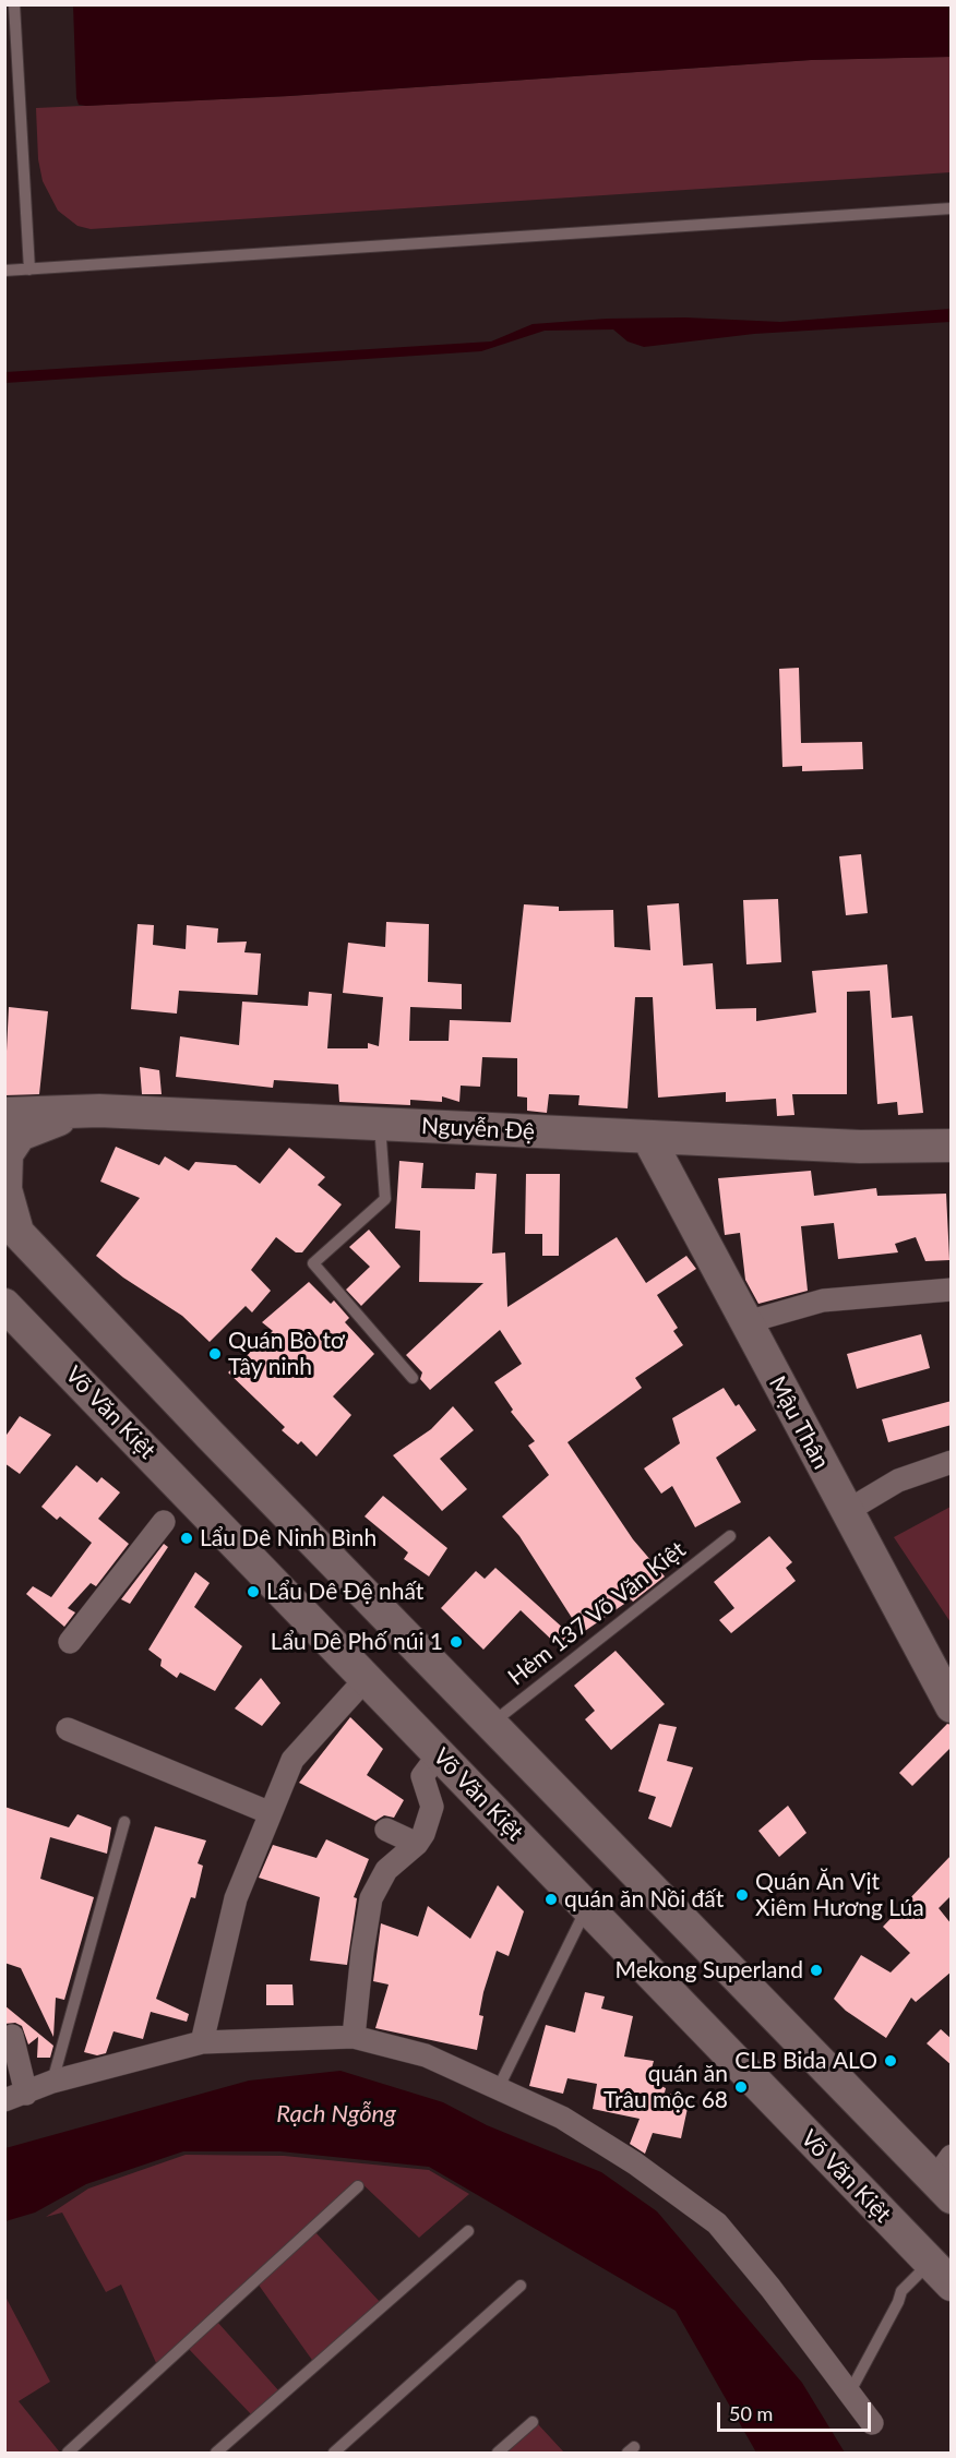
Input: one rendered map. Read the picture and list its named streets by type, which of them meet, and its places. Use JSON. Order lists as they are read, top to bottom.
{
  "streets": {
    "main road": ["Nguyễn Đệ", "Võ Văn Kiệt", "Mậu Thân"],
    "lane": ["Hẻm 137 Võ Văn Kiệt"]
  },
  "crossings": [
    ["Nguyễn Đệ", "Mậu Thân"]
  ],
  "water": ["Rạch Ngỗng"],
  "places": [
    "Quán Bò tơ Tây ninh",
    "Lẩu Dê Ninh Bình",
    "Lẩu Dê Đệ nhất",
    "Lẩu Dê Phố núi 1",
    "Quán Ăn Vịt Xiêm Hương Lúa",
    "quán ăn Nồi đất",
    "Mekong Superland",
    "CLB Bida ALO",
    "quán ăn Trâu mộc 68"
  ],
  "scale_bar": "50 m"
}
